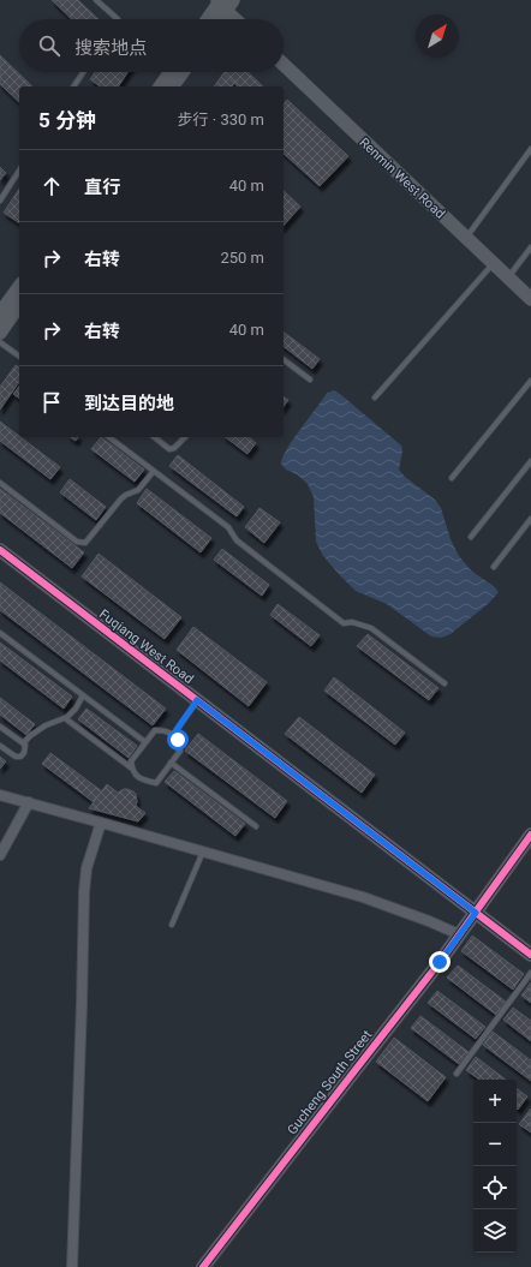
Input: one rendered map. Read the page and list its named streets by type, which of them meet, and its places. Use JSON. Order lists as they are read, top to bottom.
{
  "streets": {
    "street": ["Renmin West Road", "Fuqiang West Road", "Gucheng South Street"]
  },
  "crossings": [
    ["Fuqiang West Road", "Gucheng South Street"]
  ],
  "north": "top right",
  "page": {
    "search": "搜索地点",
    "heading": ["5 分钟", "步行 · 330 m"],
    "list": [
      ["直行", "40 m"],
      ["右转", "250 m"],
      ["右转", "40 m"],
      "到达目的地"
    ],
    "map_buttons": ["+", "−"]
  }
}
